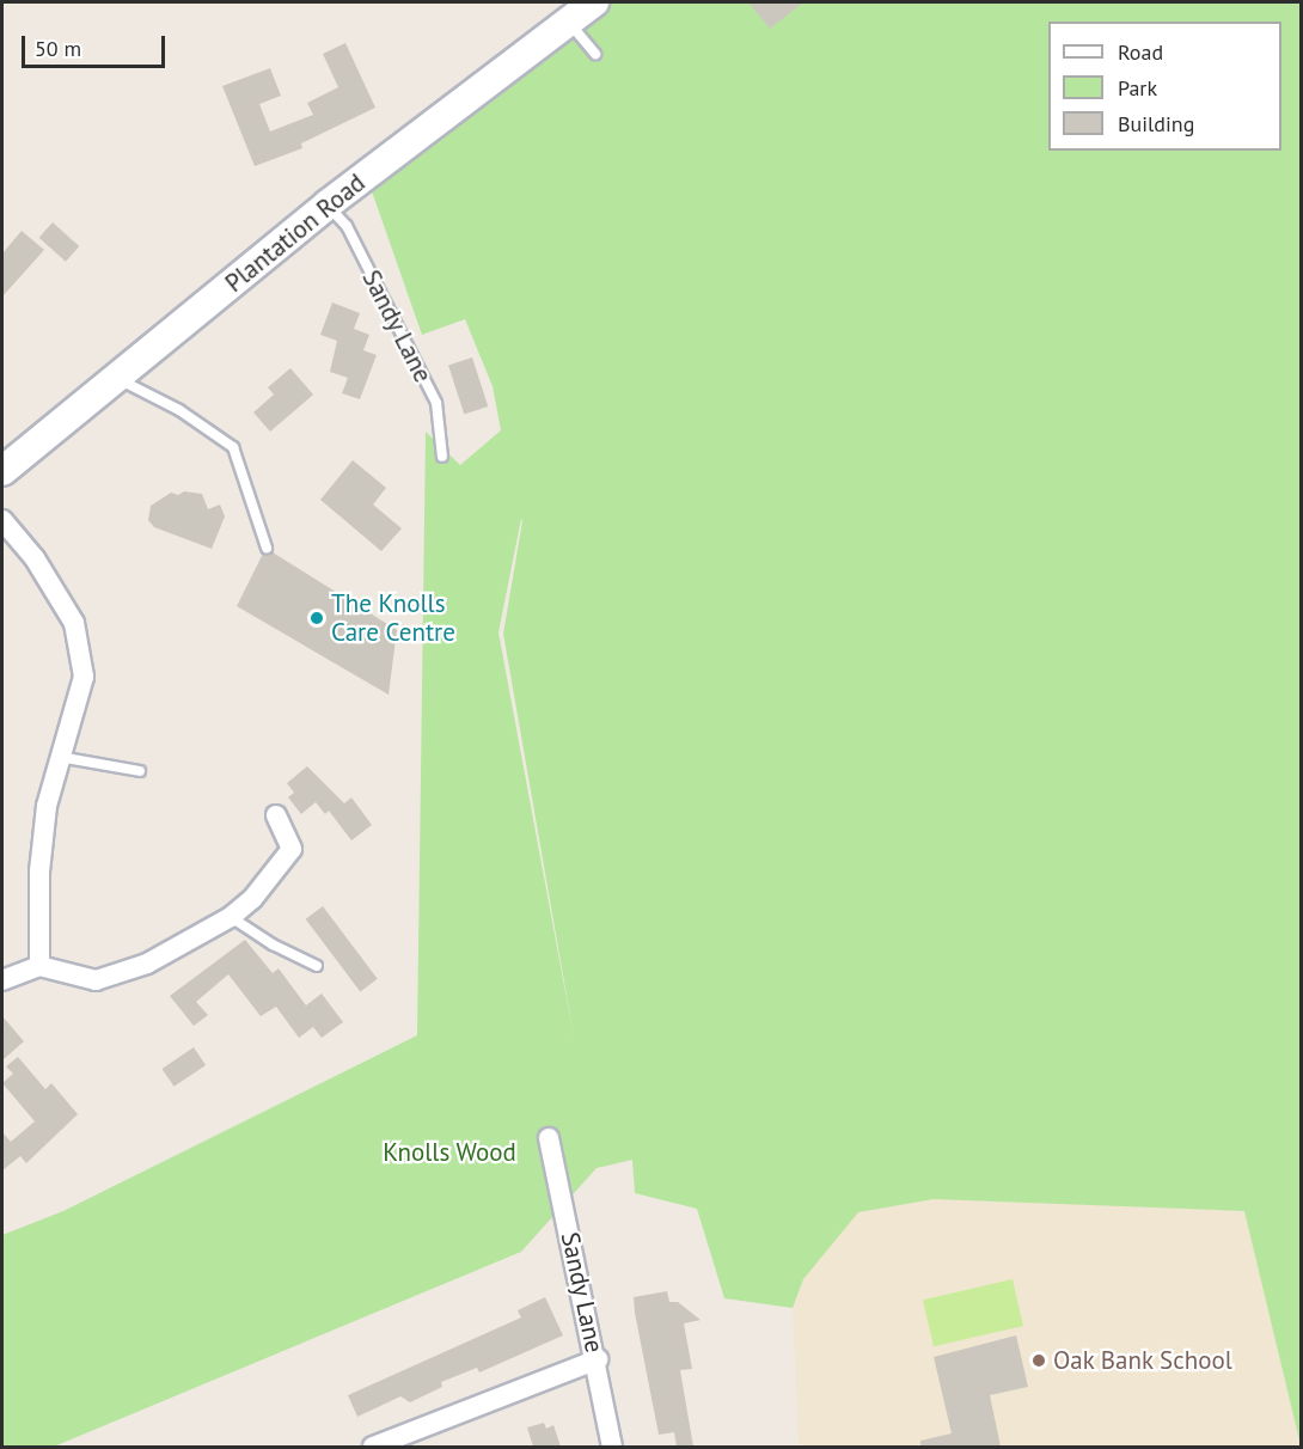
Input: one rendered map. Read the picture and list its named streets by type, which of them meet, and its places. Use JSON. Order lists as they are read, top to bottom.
{
  "streets": {
    "street": ["Plantation Road", "Sandy Lane"]
  },
  "crossings": [
    ["Plantation Road", "Sandy Lane"]
  ],
  "parks": ["Knolls Wood"],
  "places": ["The Knolls Care Centre", "Oak Bank School"],
  "legend": ["Road", "Park", "Building"],
  "scale_bar": "50 m"
}
